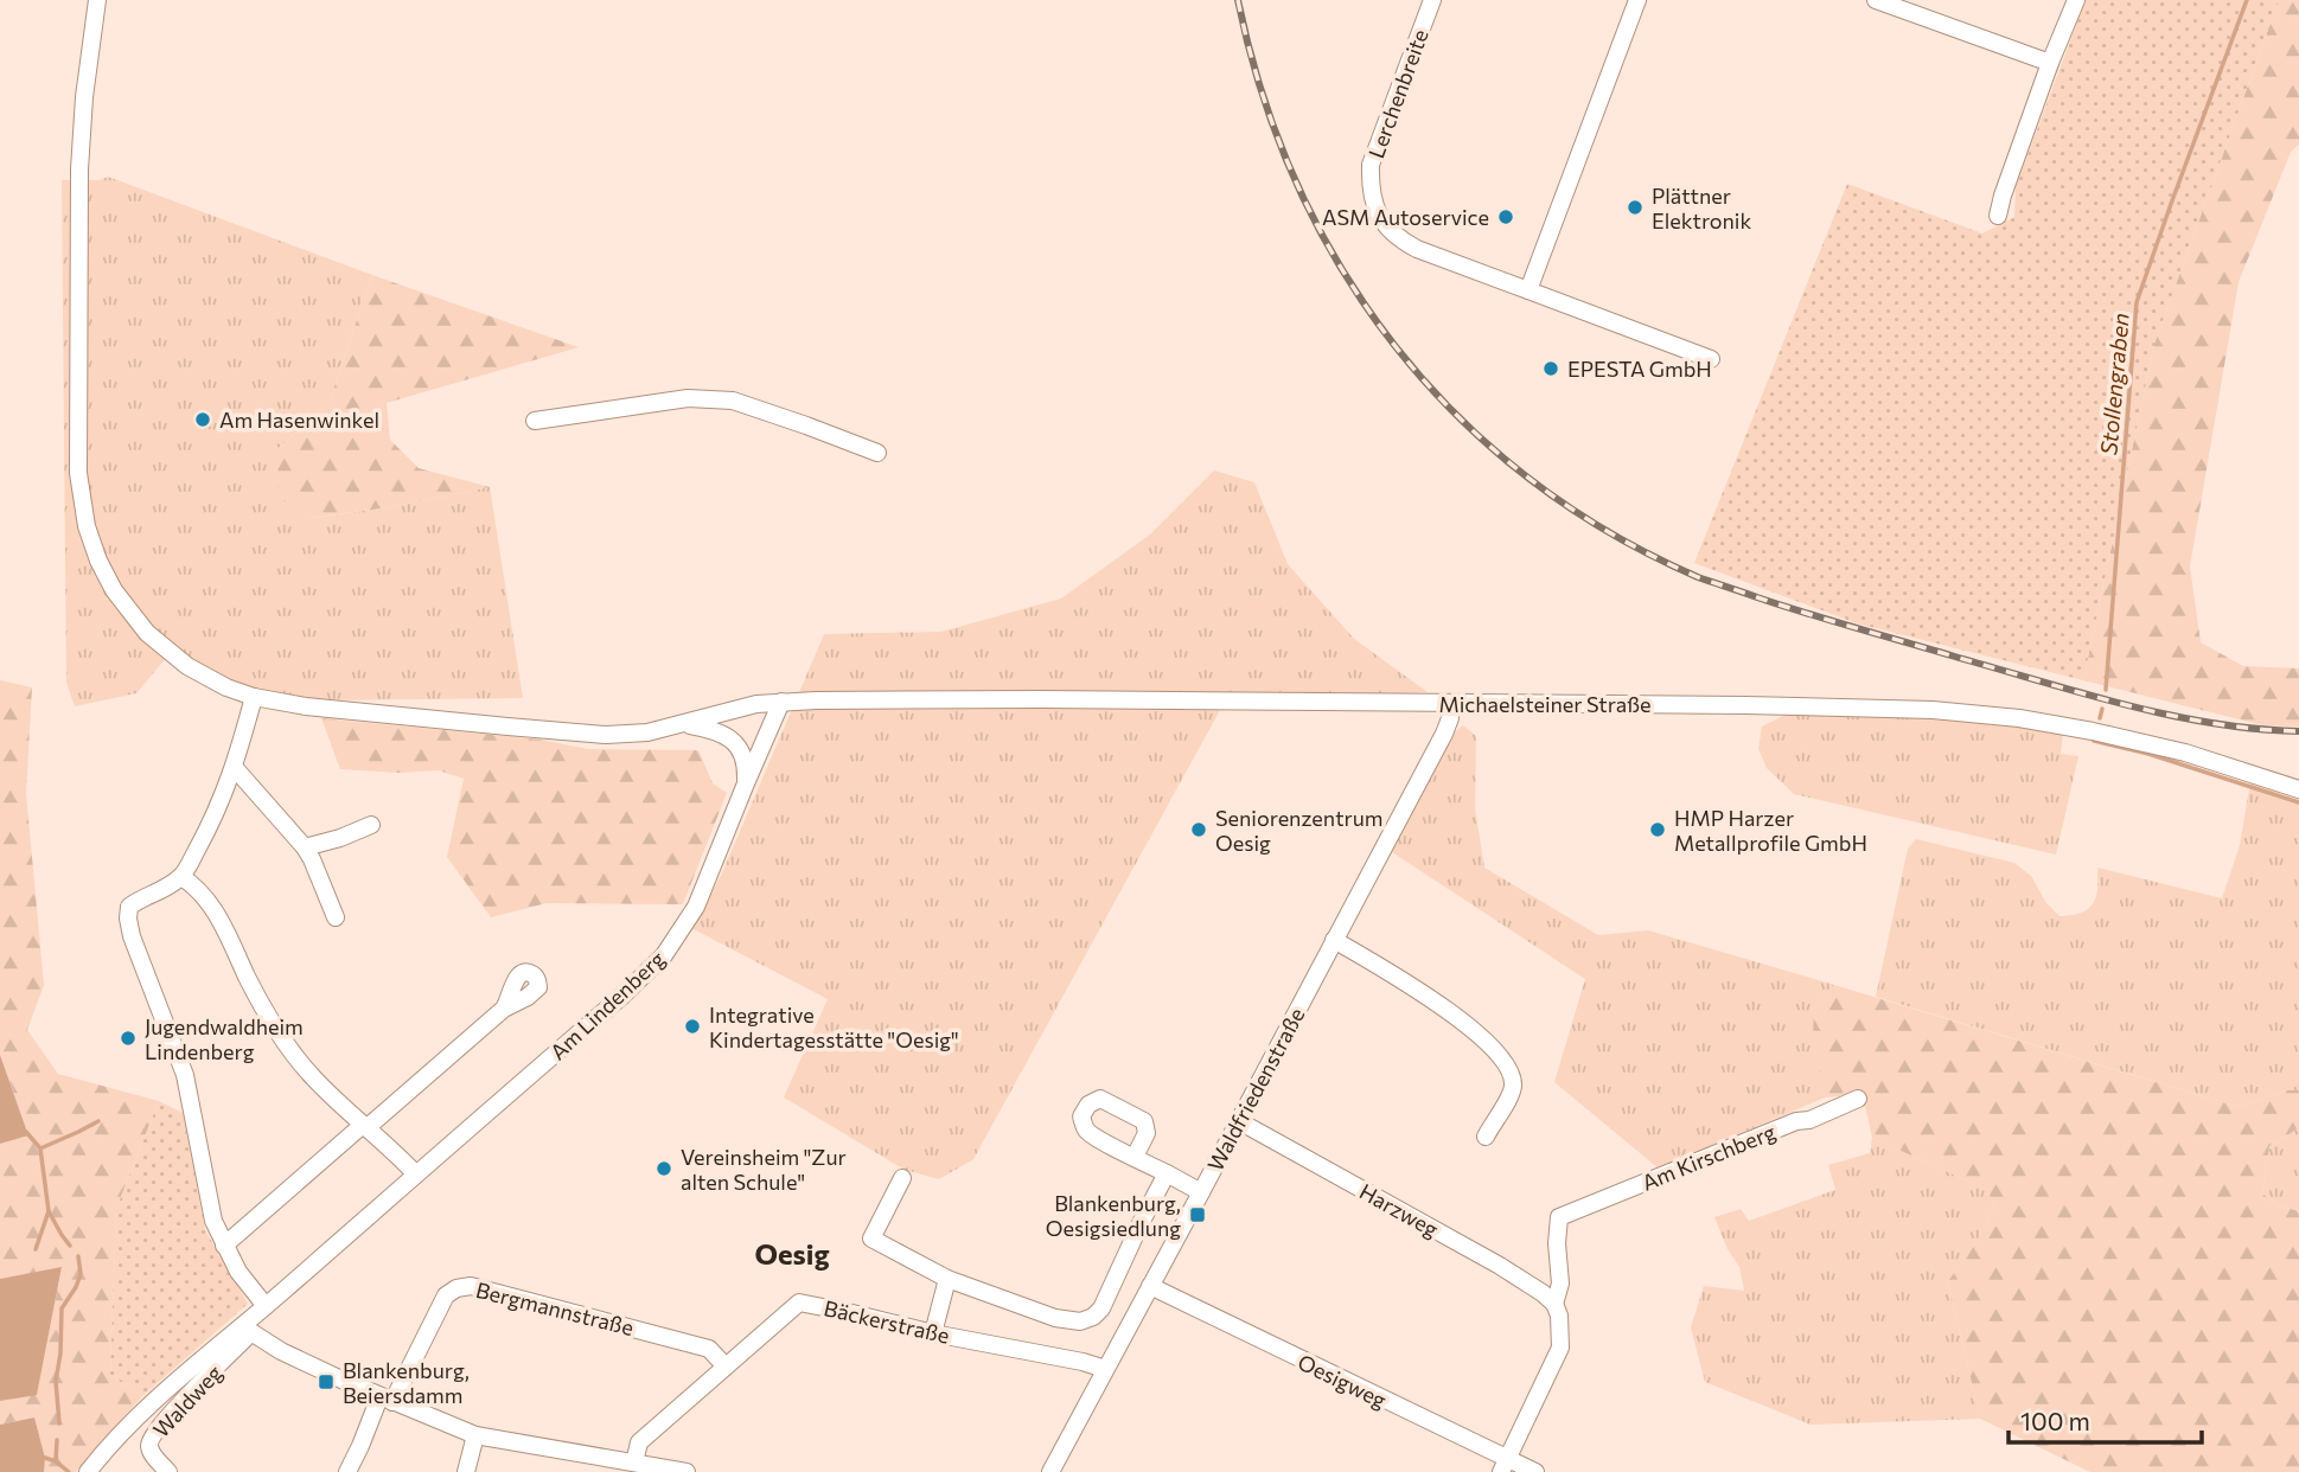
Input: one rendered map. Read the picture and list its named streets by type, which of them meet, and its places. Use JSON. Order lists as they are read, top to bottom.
{
  "streets": {
    "street": [
      "Lerchenbreite",
      "Michaelsteiner Straße",
      "Am Lindenberg",
      "Waldfriedenstraße",
      "Am Kirschberg",
      "Harzweg",
      "Bergmannstraße",
      "Bäckerstraße",
      "Oesigweg",
      "Waldweg"
    ]
  },
  "crossings": [
    ["Michaelsteiner Straße", "Am Lindenberg"],
    ["Michaelsteiner Straße", "Waldfriedenstraße"],
    ["Am Lindenberg", "Waldweg"],
    ["Waldfriedenstraße", "Harzweg"],
    ["Waldfriedenstraße", "Bäckerstraße"],
    ["Waldfriedenstraße", "Oesigweg"],
    ["Am Kirschberg", "Harzweg"],
    ["Bergmannstraße", "Bäckerstraße"]
  ],
  "districts": ["Oesig"],
  "water": ["Stollengraben"],
  "places": {
    "other": [
      "Plättner Elektronik",
      "ASM Autoservice",
      "EPESTA GmbH",
      "Am Hasenwinkel",
      "Seniorenzentrum Oesig",
      "HMP Harzer Metallprofile GmbH",
      "Integrative Kindertagesstätte \"Oesig\"",
      "Jugendwaldheim Lindenberg",
      "Vereinsheim \"Zur alten Schule\""
    ],
    "transit": ["Blankenburg, Oesigsiedlung", "Blankenburg, Beiersdamm"]
  },
  "scale_bar": "100 m"
}
